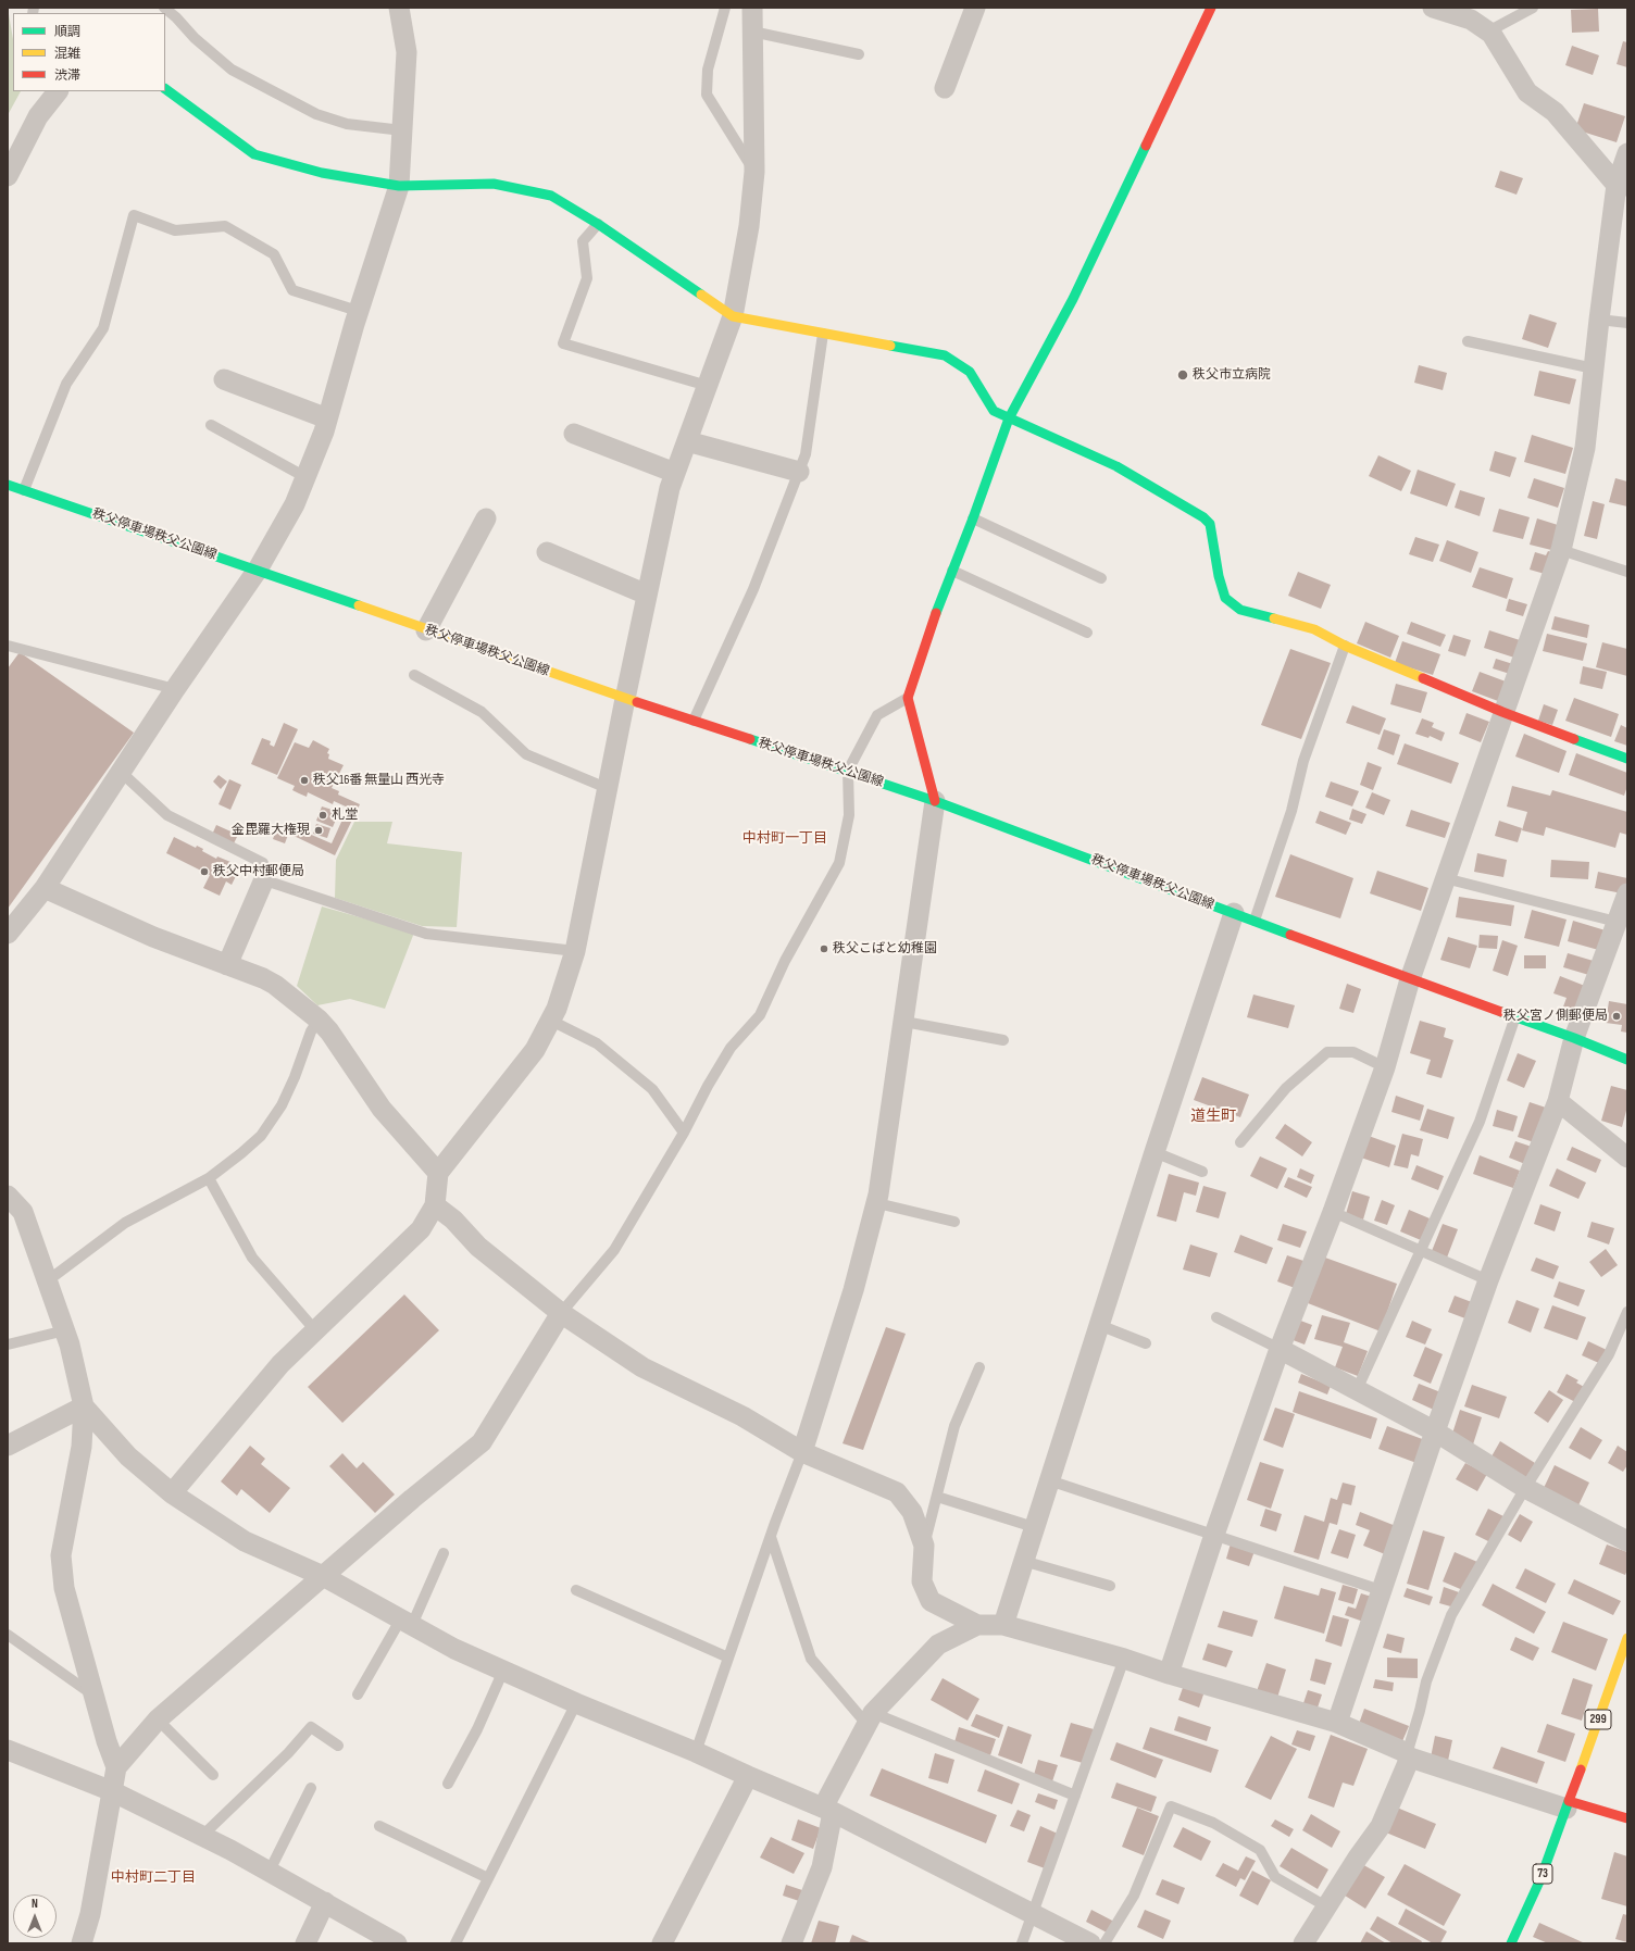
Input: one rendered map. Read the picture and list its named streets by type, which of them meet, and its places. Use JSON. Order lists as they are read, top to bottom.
{
  "streets": {
    "main road": ["秩父停車場秩父公園線", "299", "73"]
  },
  "crossings": [
    ["299", "73"]
  ],
  "districts": ["中村町一丁目", "道生町", "中村町二丁目"],
  "places": [
    "秩父市立病院",
    "秩父16番 無量山 西光寺",
    "札堂",
    "金毘羅大権現",
    "秩父中村郵便局",
    "秩父こばと幼稚園",
    "秩父宮ノ側郵便局"
  ],
  "legend": ["順調", "混雑", "渋滞"],
  "north": "top"
}
